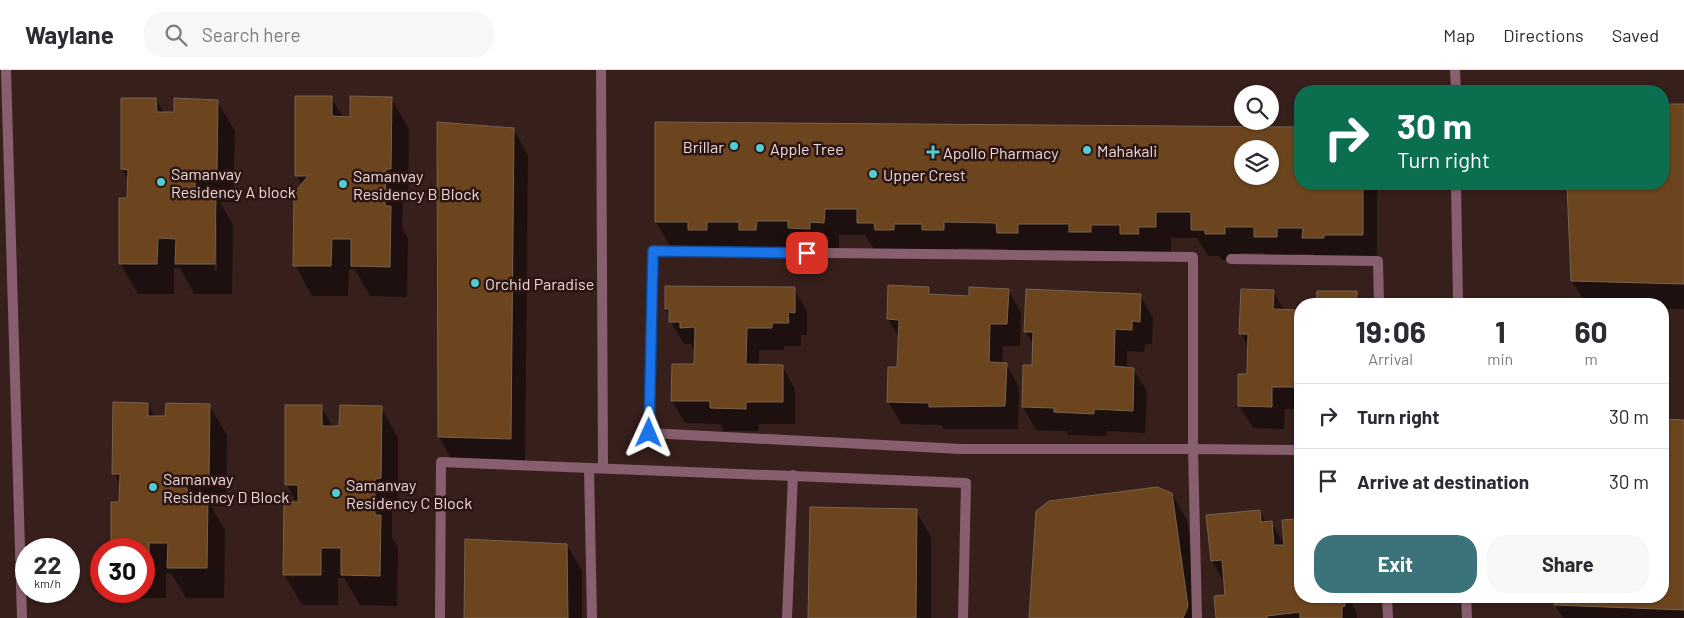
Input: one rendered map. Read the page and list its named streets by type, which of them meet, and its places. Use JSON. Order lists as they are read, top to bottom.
{
  "places": {
    "other": [
      "Brillar",
      "Apple Tree",
      "Mahakali",
      "Upper Crest",
      "Samanvay Residency A block",
      "Samanvay Residency B Block",
      "Orchid Paradise",
      "Samanvay Residency D Block",
      "Samanvay Residency C Block"
    ],
    "health": ["Apollo Pharmacy"]
  },
  "page": {
    "header": "Waylane",
    "search": "Search here",
    "nav": ["Map", "Directions", "Saved"],
    "turn": ["30 m", "Turn right"],
    "eta": [
      "19:06",
      "Arrival",
      "1",
      "min",
      "60",
      "m"
    ],
    "list": [
      {
        "name": "Turn right",
        "value": "30 m"
      },
      {
        "name": "Arrive at destination",
        "value": "30 m"
      }
    ],
    "buttons": ["Exit", "Share"],
    "speed": "22 km/h",
    "limit": "30"
  }
}
